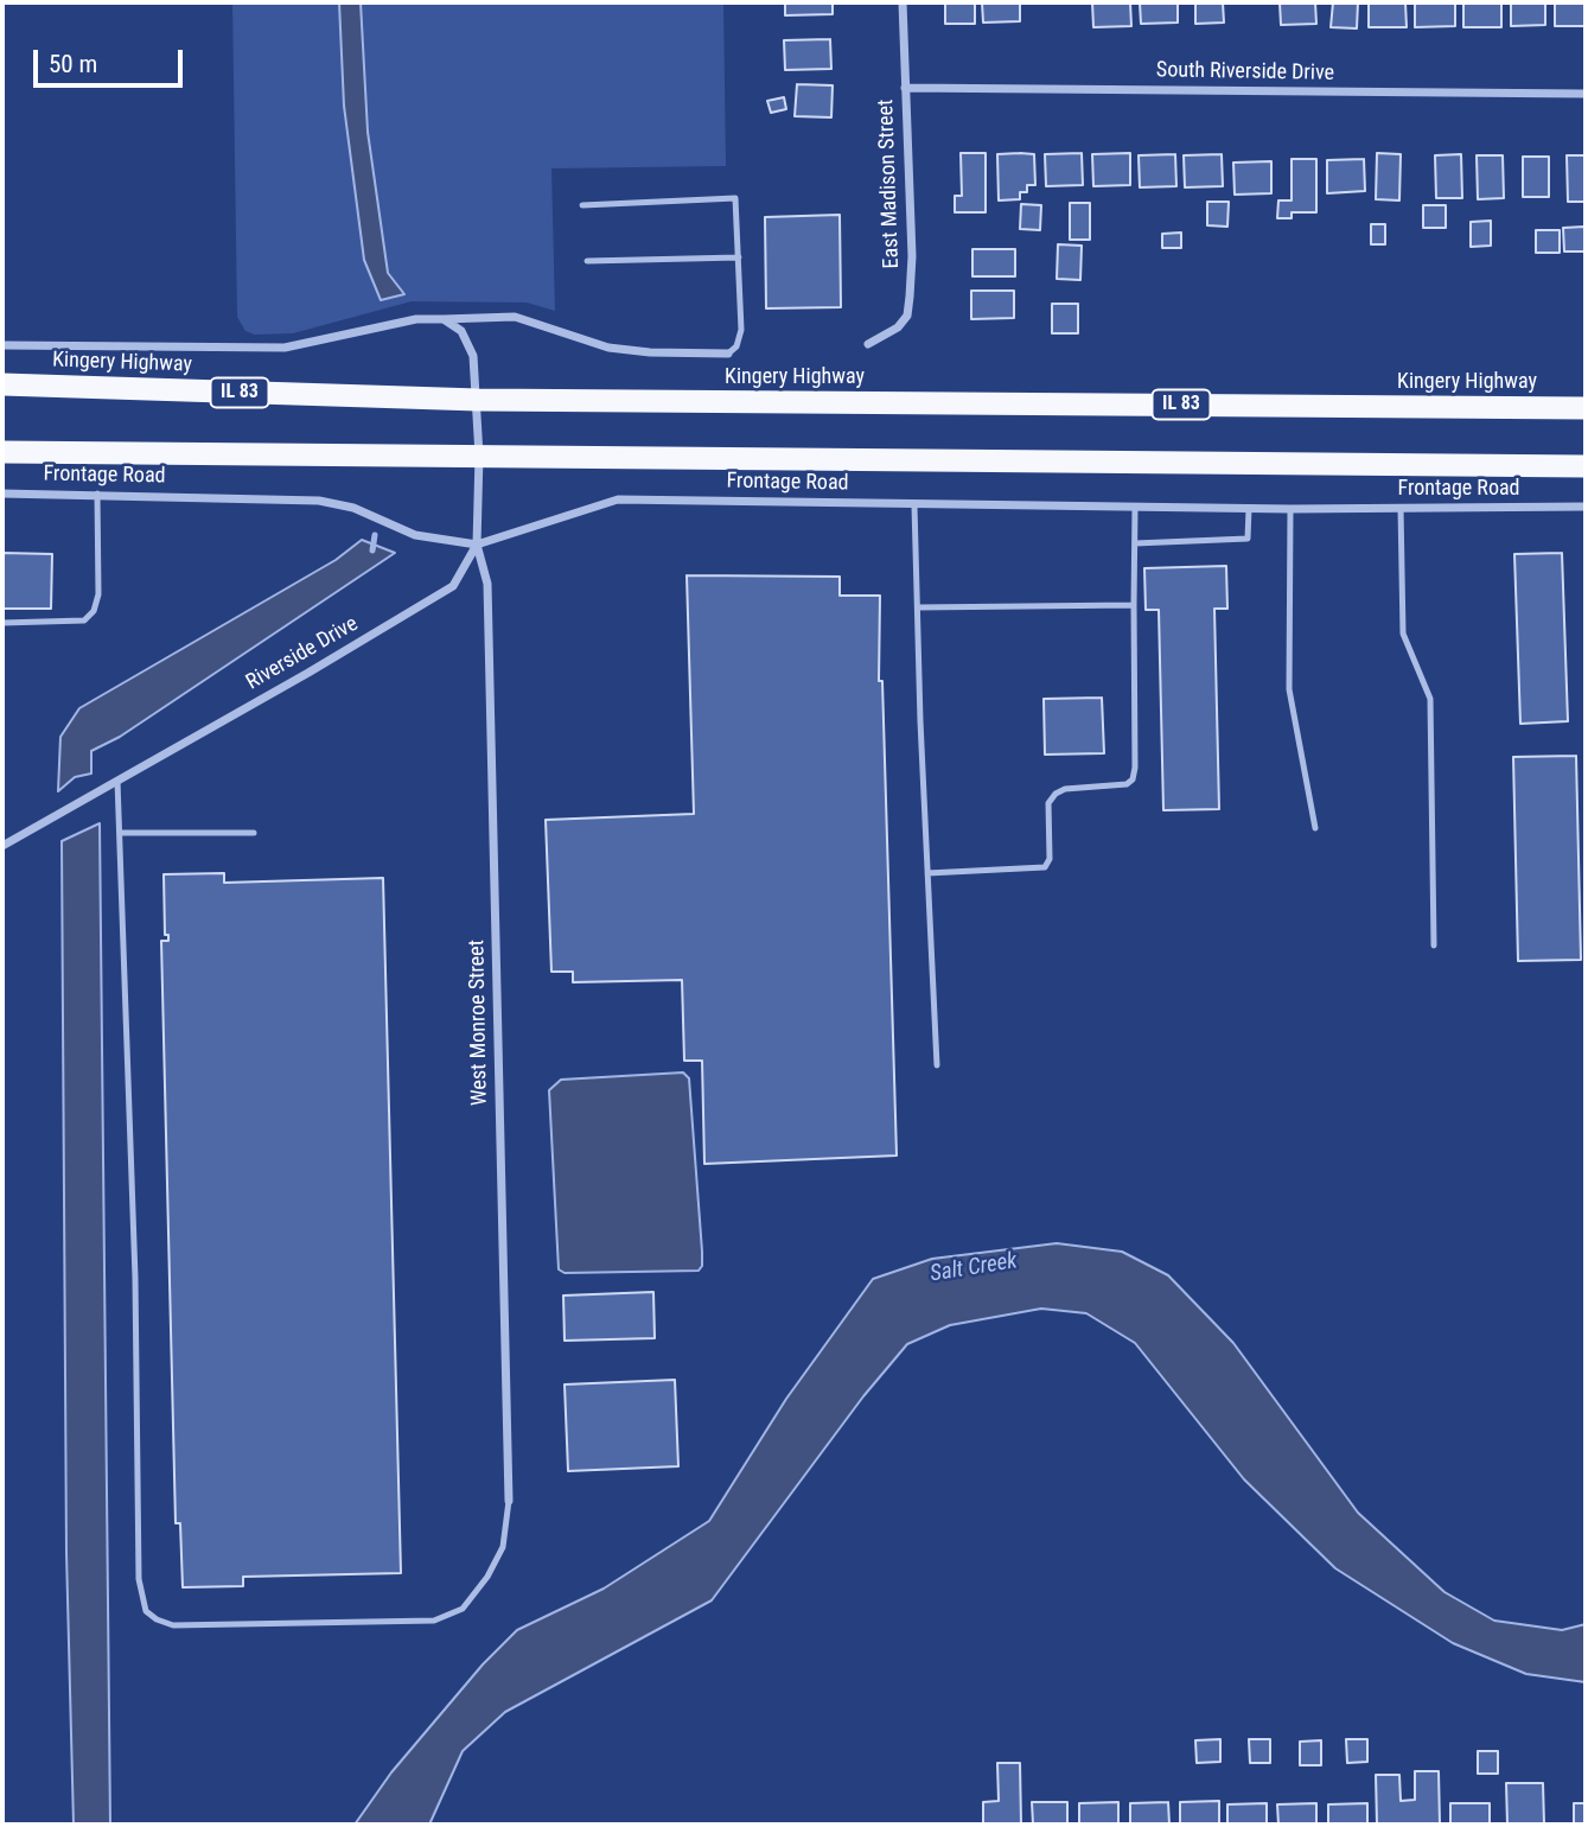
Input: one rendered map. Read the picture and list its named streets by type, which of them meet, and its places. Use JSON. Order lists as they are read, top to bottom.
{
  "streets": {
    "highway": ["Kingery Highway", "IL 83"],
    "street": [
      "South Riverside Drive",
      "East Madison Street",
      "Frontage Road",
      "Riverside Drive",
      "West Monroe Street"
    ]
  },
  "crossings": [
    ["South Riverside Drive", "East Madison Street"],
    ["Kingery Highway", "Riverside Drive"],
    ["Frontage Road", "Riverside Drive"],
    ["Frontage Road", "West Monroe Street"],
    ["Riverside Drive", "West Monroe Street"]
  ],
  "water": ["Salt Creek"],
  "scale_bar": "50 m"
}
